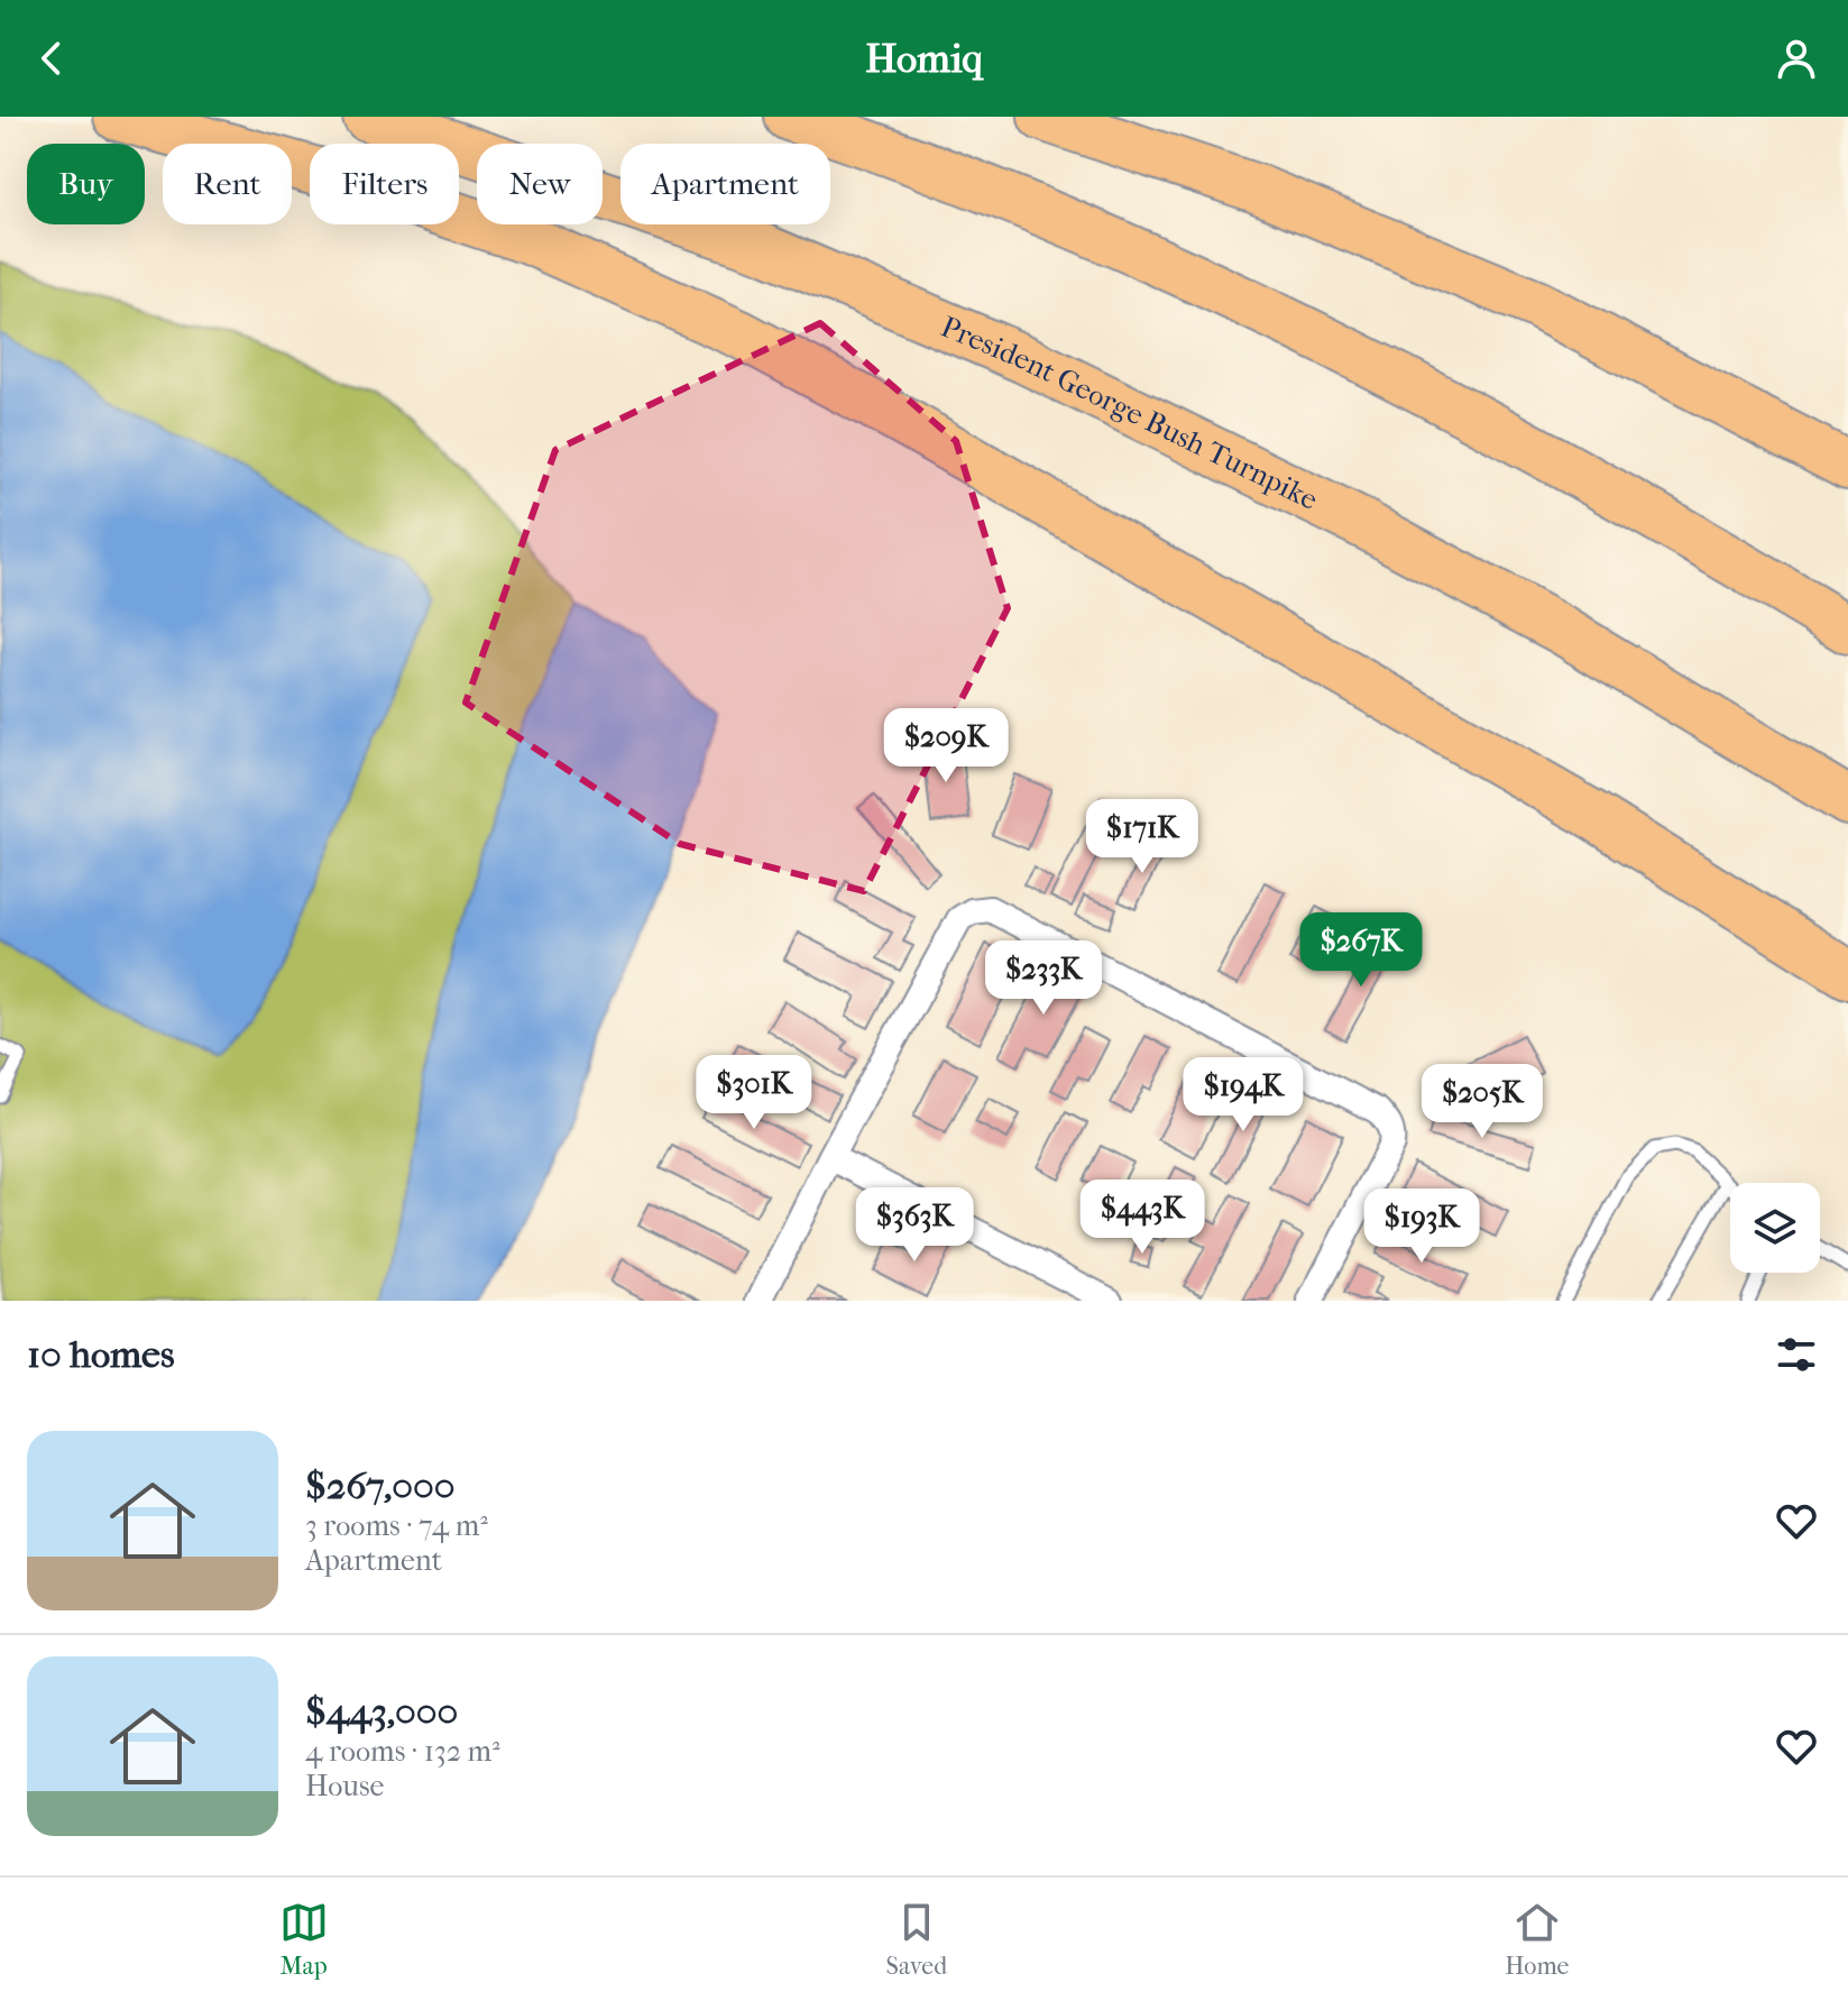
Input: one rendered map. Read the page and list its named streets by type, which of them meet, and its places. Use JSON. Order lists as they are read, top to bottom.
{
  "streets": {
    "highway": ["President George Bush Turnpike"]
  },
  "page": {
    "header": "Homiq",
    "chip": [
      "Buy",
      "Rent",
      "Filters",
      "New",
      "Apartment"
    ],
    "price": [
      "$209K",
      "$171K",
      "$267K",
      "$233K",
      "$301K",
      "$194K",
      "$205K",
      "$443K",
      "$363K",
      "$193K"
    ],
    "heading": "10 homes",
    "list": [
      {
        "name": "$267,000",
        "note": "3 rooms · 74 m² · Apartment"
      },
      {
        "name": "$443,000",
        "note": "4 rooms · 132 m² · House"
      }
    ],
    "tabs": ["Map", "Saved", "Home"]
  }
}
